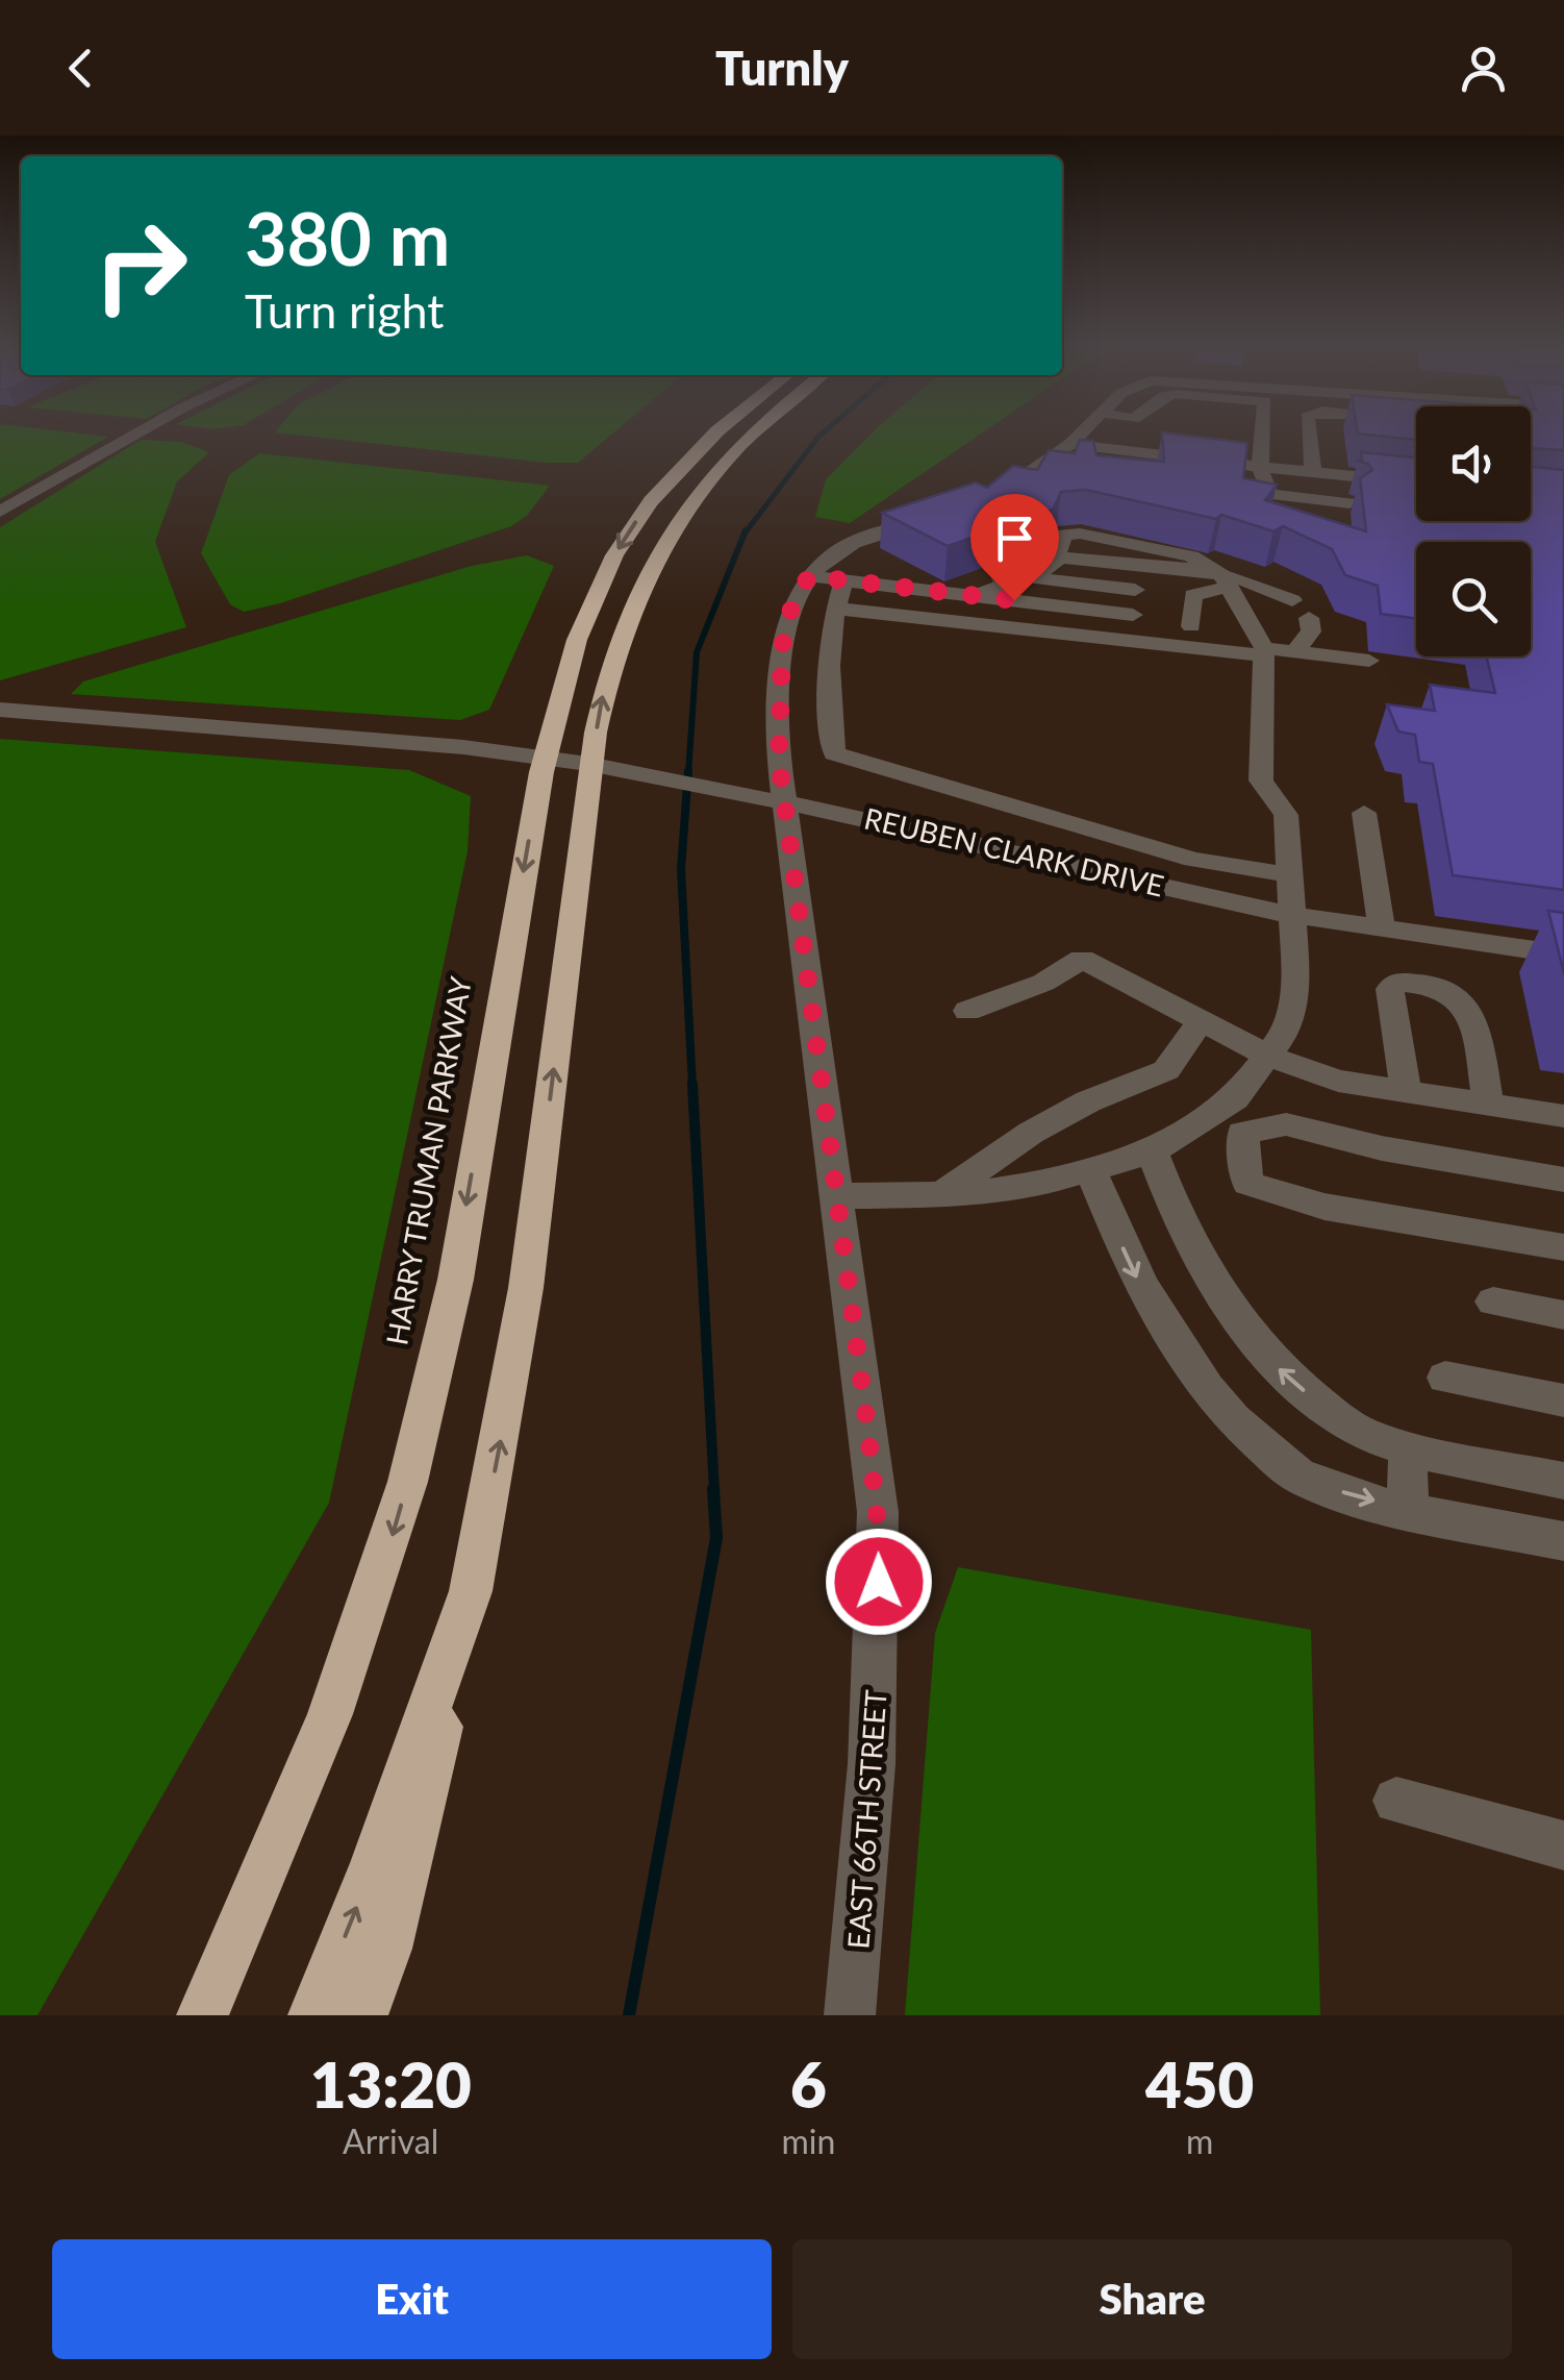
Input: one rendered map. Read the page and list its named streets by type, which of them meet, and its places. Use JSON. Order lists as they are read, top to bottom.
{
  "streets": {
    "highway": ["HARRY TRUMAN PARKWAY"],
    "street": ["REUBEN CLARK DRIVE", "EAST 66TH STREET"]
  },
  "page": {
    "header": "Turnly",
    "turn": ["380 m", "Turn right"],
    "eta": [
      "13:20",
      "Arrival",
      "6",
      "min",
      "450",
      "m"
    ],
    "buttons": ["Exit", "Share"]
  }
}
